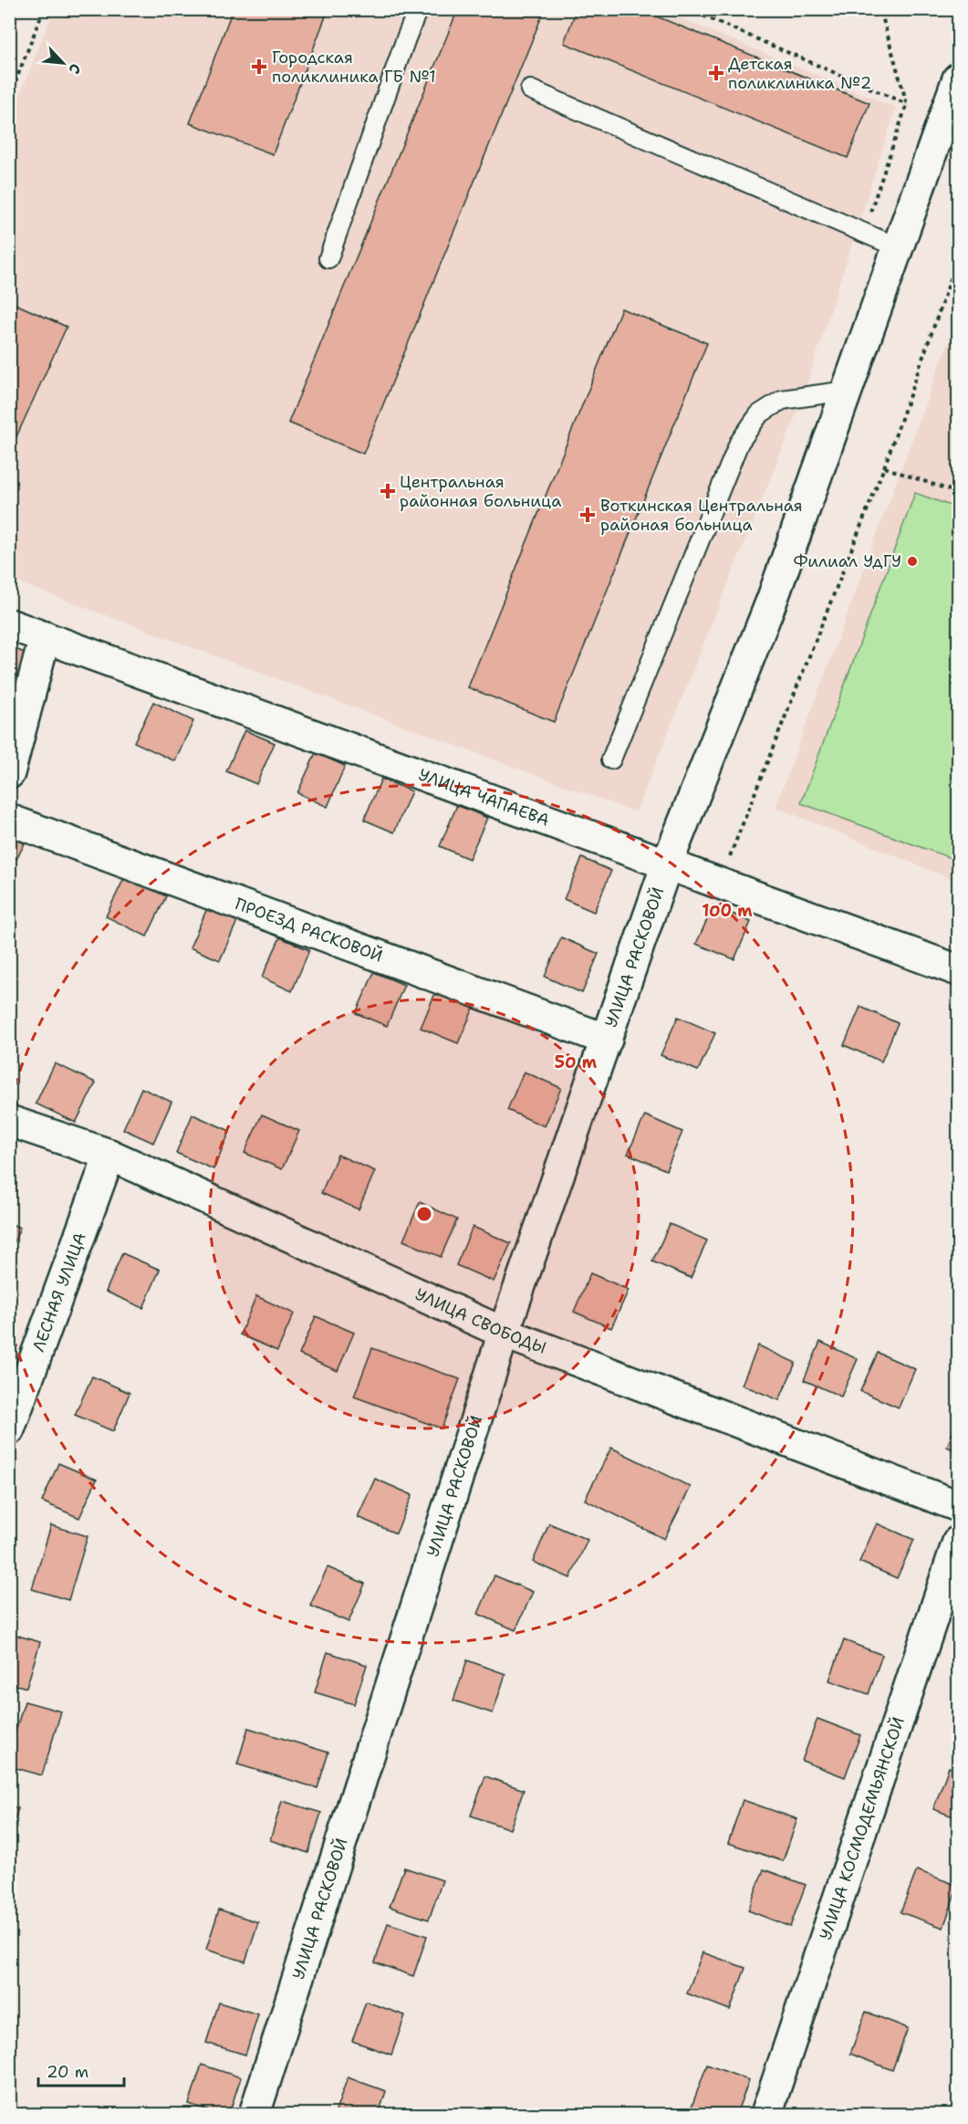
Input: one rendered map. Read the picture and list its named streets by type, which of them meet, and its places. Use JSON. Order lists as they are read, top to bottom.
{
  "streets": {
    "street": [
      "УЛИЦА ЧАПАЕВА",
      "ПРОЕЗД РАСКОВОЙ",
      "УЛИЦА РАСКОВОЙ",
      "ЛЕСНАЯ УЛИЦА",
      "УЛИЦА СВОБОДЫ",
      "УЛИЦА КОСМОДЕМЬЯНСКОЙ"
    ]
  },
  "crossings": [
    ["УЛИЦА ЧАПАЕВА", "УЛИЦА РАСКОВОЙ"],
    ["ПРОЕЗД РАСКОВОЙ", "УЛИЦА РАСКОВОЙ"],
    ["УЛИЦА РАСКОВОЙ", "УЛИЦА СВОБОДЫ"],
    ["ЛЕСНАЯ УЛИЦА", "УЛИЦА СВОБОДЫ"]
  ],
  "places": {
    "health": [
      "Городская поликлиника ГБ №1",
      "Детская поликлиника №2",
      "Центральная районная больница",
      "Воткинская Центральная районая больница"
    ],
    "other": ["Филиал УдГУ"]
  },
  "scale_bar": "20 m",
  "north": "bottom right",
  "rings": ["100 m", "50 m"]
}
